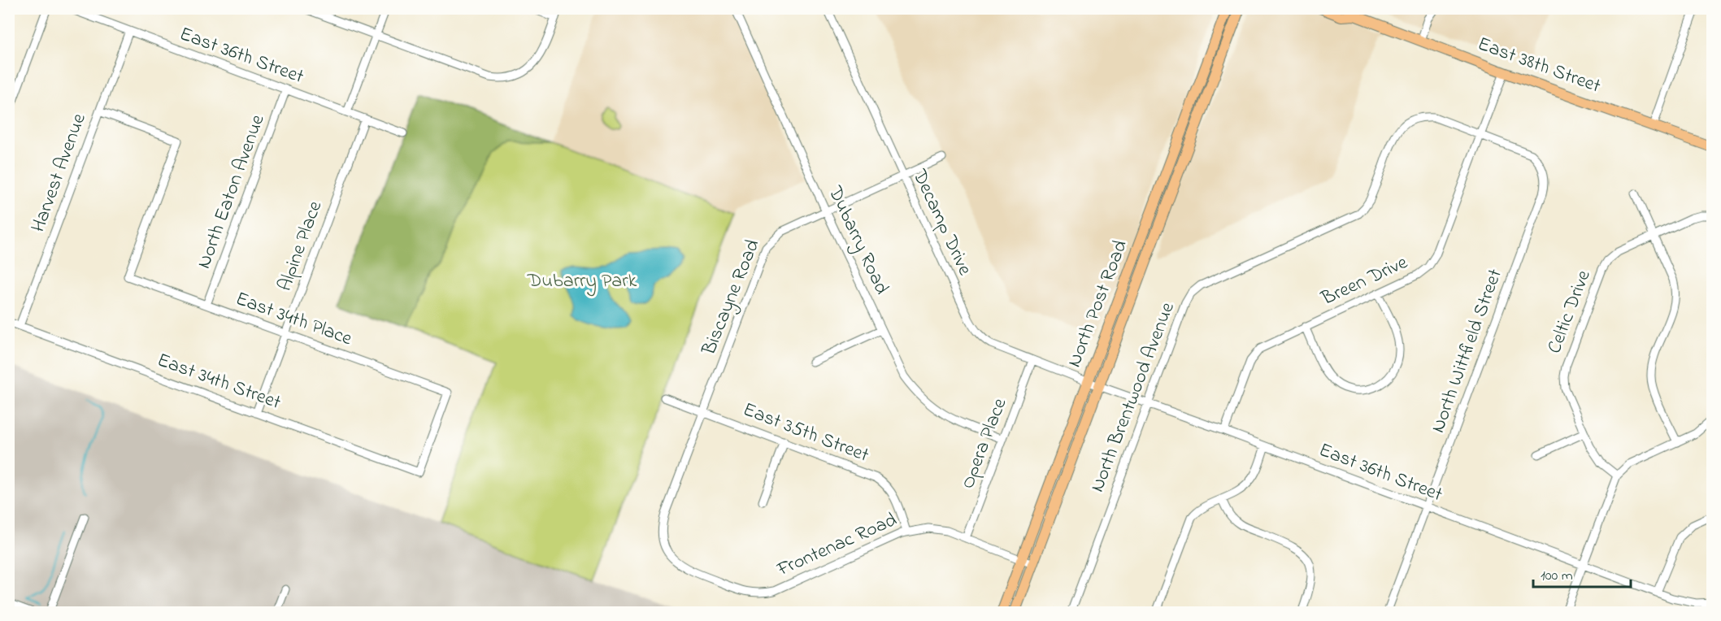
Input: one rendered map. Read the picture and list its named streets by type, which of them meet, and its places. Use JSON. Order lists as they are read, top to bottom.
{
  "streets": {
    "main road": ["East 38th Street", "North Post Road"],
    "street": [
      "East 36th Street",
      "Harvest Avenue",
      "North Eaton Avenue",
      "Decamp Drive",
      "Dubarry Road",
      "Alpine Place",
      "Breen Drive",
      "Biscayne Road",
      "Celtic Drive",
      "East 34th Place",
      "North Wittfield Street",
      "East 34th Street",
      "North Brentwood Avenue",
      "East 35th Street",
      "Opera Place",
      "Frontenac Road"
    ]
  },
  "crossings": [
    ["East 36th Street", "Harvest Avenue"],
    ["East 36th Street", "North Eaton Avenue"],
    ["East 36th Street", "Decamp Drive"],
    ["East 36th Street", "Alpine Place"],
    ["East 36th Street", "Breen Drive"],
    ["East 36th Street", "North Post Road"],
    ["East 36th Street", "North Wittfield Street"],
    ["East 36th Street", "North Brentwood Avenue"],
    ["East 38th Street", "Breen Drive"],
    ["Harvest Avenue", "East 34th Place"],
    ["Harvest Avenue", "East 34th Street"],
    ["North Eaton Avenue", "East 34th Place"],
    ["Decamp Drive", "Biscayne Road"],
    ["Decamp Drive", "North Post Road"],
    ["Decamp Drive", "Opera Place"],
    ["Dubarry Road", "Biscayne Road"],
    ["Dubarry Road", "Opera Place"],
    ["Alpine Place", "East 34th Place"],
    ["Alpine Place", "East 34th Street"],
    ["Breen Drive", "North Wittfield Street"],
    ["Breen Drive", "North Brentwood Avenue"],
    ["Biscayne Road", "East 35th Street"],
    ["Biscayne Road", "Frontenac Road"],
    ["North Post Road", "Frontenac Road"],
    ["East 34th Place", "East 34th Street"],
    ["North Wittfield Street", "North Brentwood Avenue"],
    ["East 35th Street", "Frontenac Road"],
    ["Opera Place", "Frontenac Road"]
  ],
  "parks": ["Dubarry Park"],
  "scale_bar": "100 m"
}
